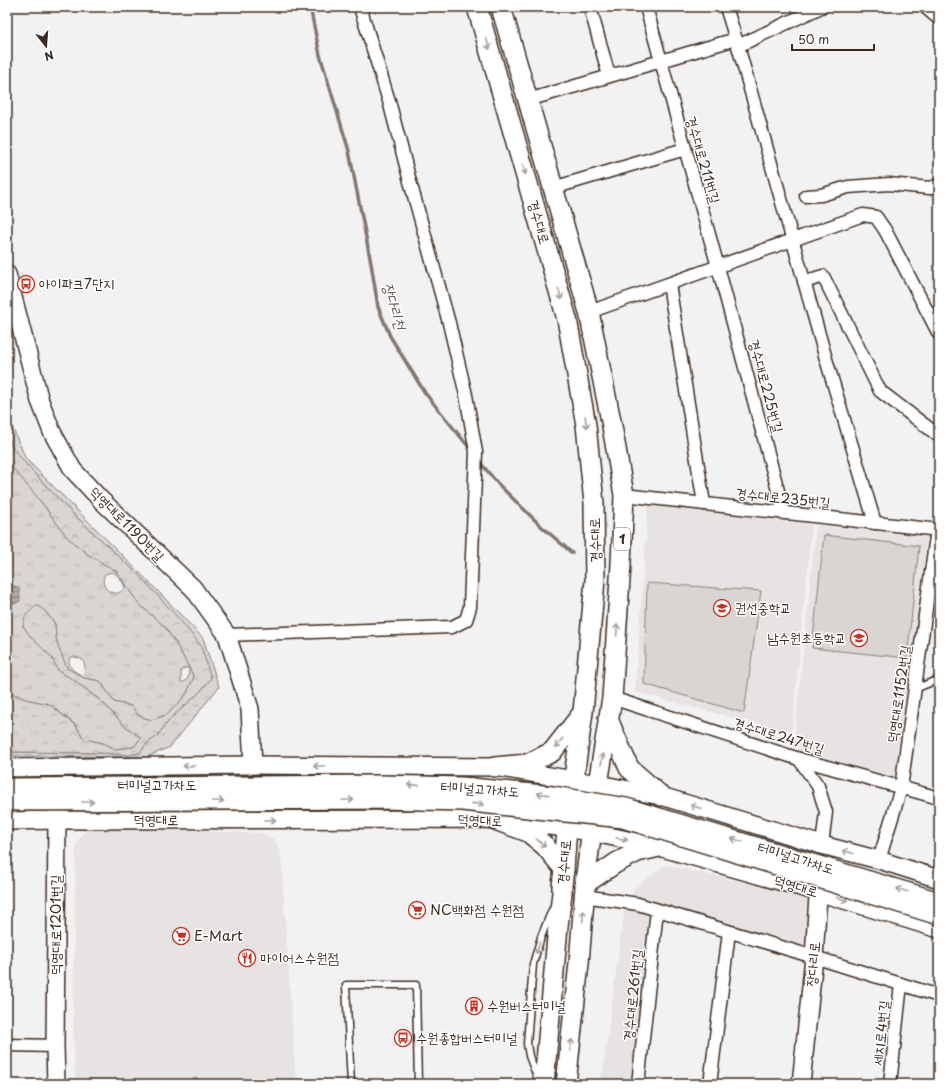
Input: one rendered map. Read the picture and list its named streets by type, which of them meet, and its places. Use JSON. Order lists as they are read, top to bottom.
{
  "streets": {
    "main road": [
      "경수대로",
      "덕영대로1190번길",
      "1",
      "터미널고가차도",
      "덕영대로",
      "덕영대로1201번길",
      "장다리로"
    ],
    "street": [
      "경수대로211번길",
      "경수대로225번길",
      "경수대로235번길",
      "덕영대로1152번길",
      "경수대로247번길",
      "경수대로261번길",
      "세지로4번길"
    ]
  },
  "crossings": [
    ["경수대로211번길", "경수대로"],
    ["경수대로211번길", "경수대로225번길"],
    ["경수대로", "경수대로235번길"],
    ["경수대로", "경수대로247번길"],
    ["경수대로", "덕영대로"],
    ["경수대로225번길", "경수대로235번길"],
    ["경수대로235번길", "덕영대로1152번길"],
    ["덕영대로1152번길", "경수대로247번길"],
    ["덕영대로", "덕영대로1201번길"],
    ["덕영대로", "장다리로"],
    ["장다리로", "세지로4번길"]
  ],
  "water": ["장다리천"],
  "places": {
    "bus stop": ["아이파크7단지", "수원종합버스터미널"],
    "school or university": ["권선중학교", "남수원초등학교"],
    "supermarket": ["NC백화점 수원점", "E-Mart"],
    "restaurant": ["마이어스수원점"],
    "building": ["수원버스터미널"]
  },
  "scale_bar": "50 m",
  "north": "bottom"
}
